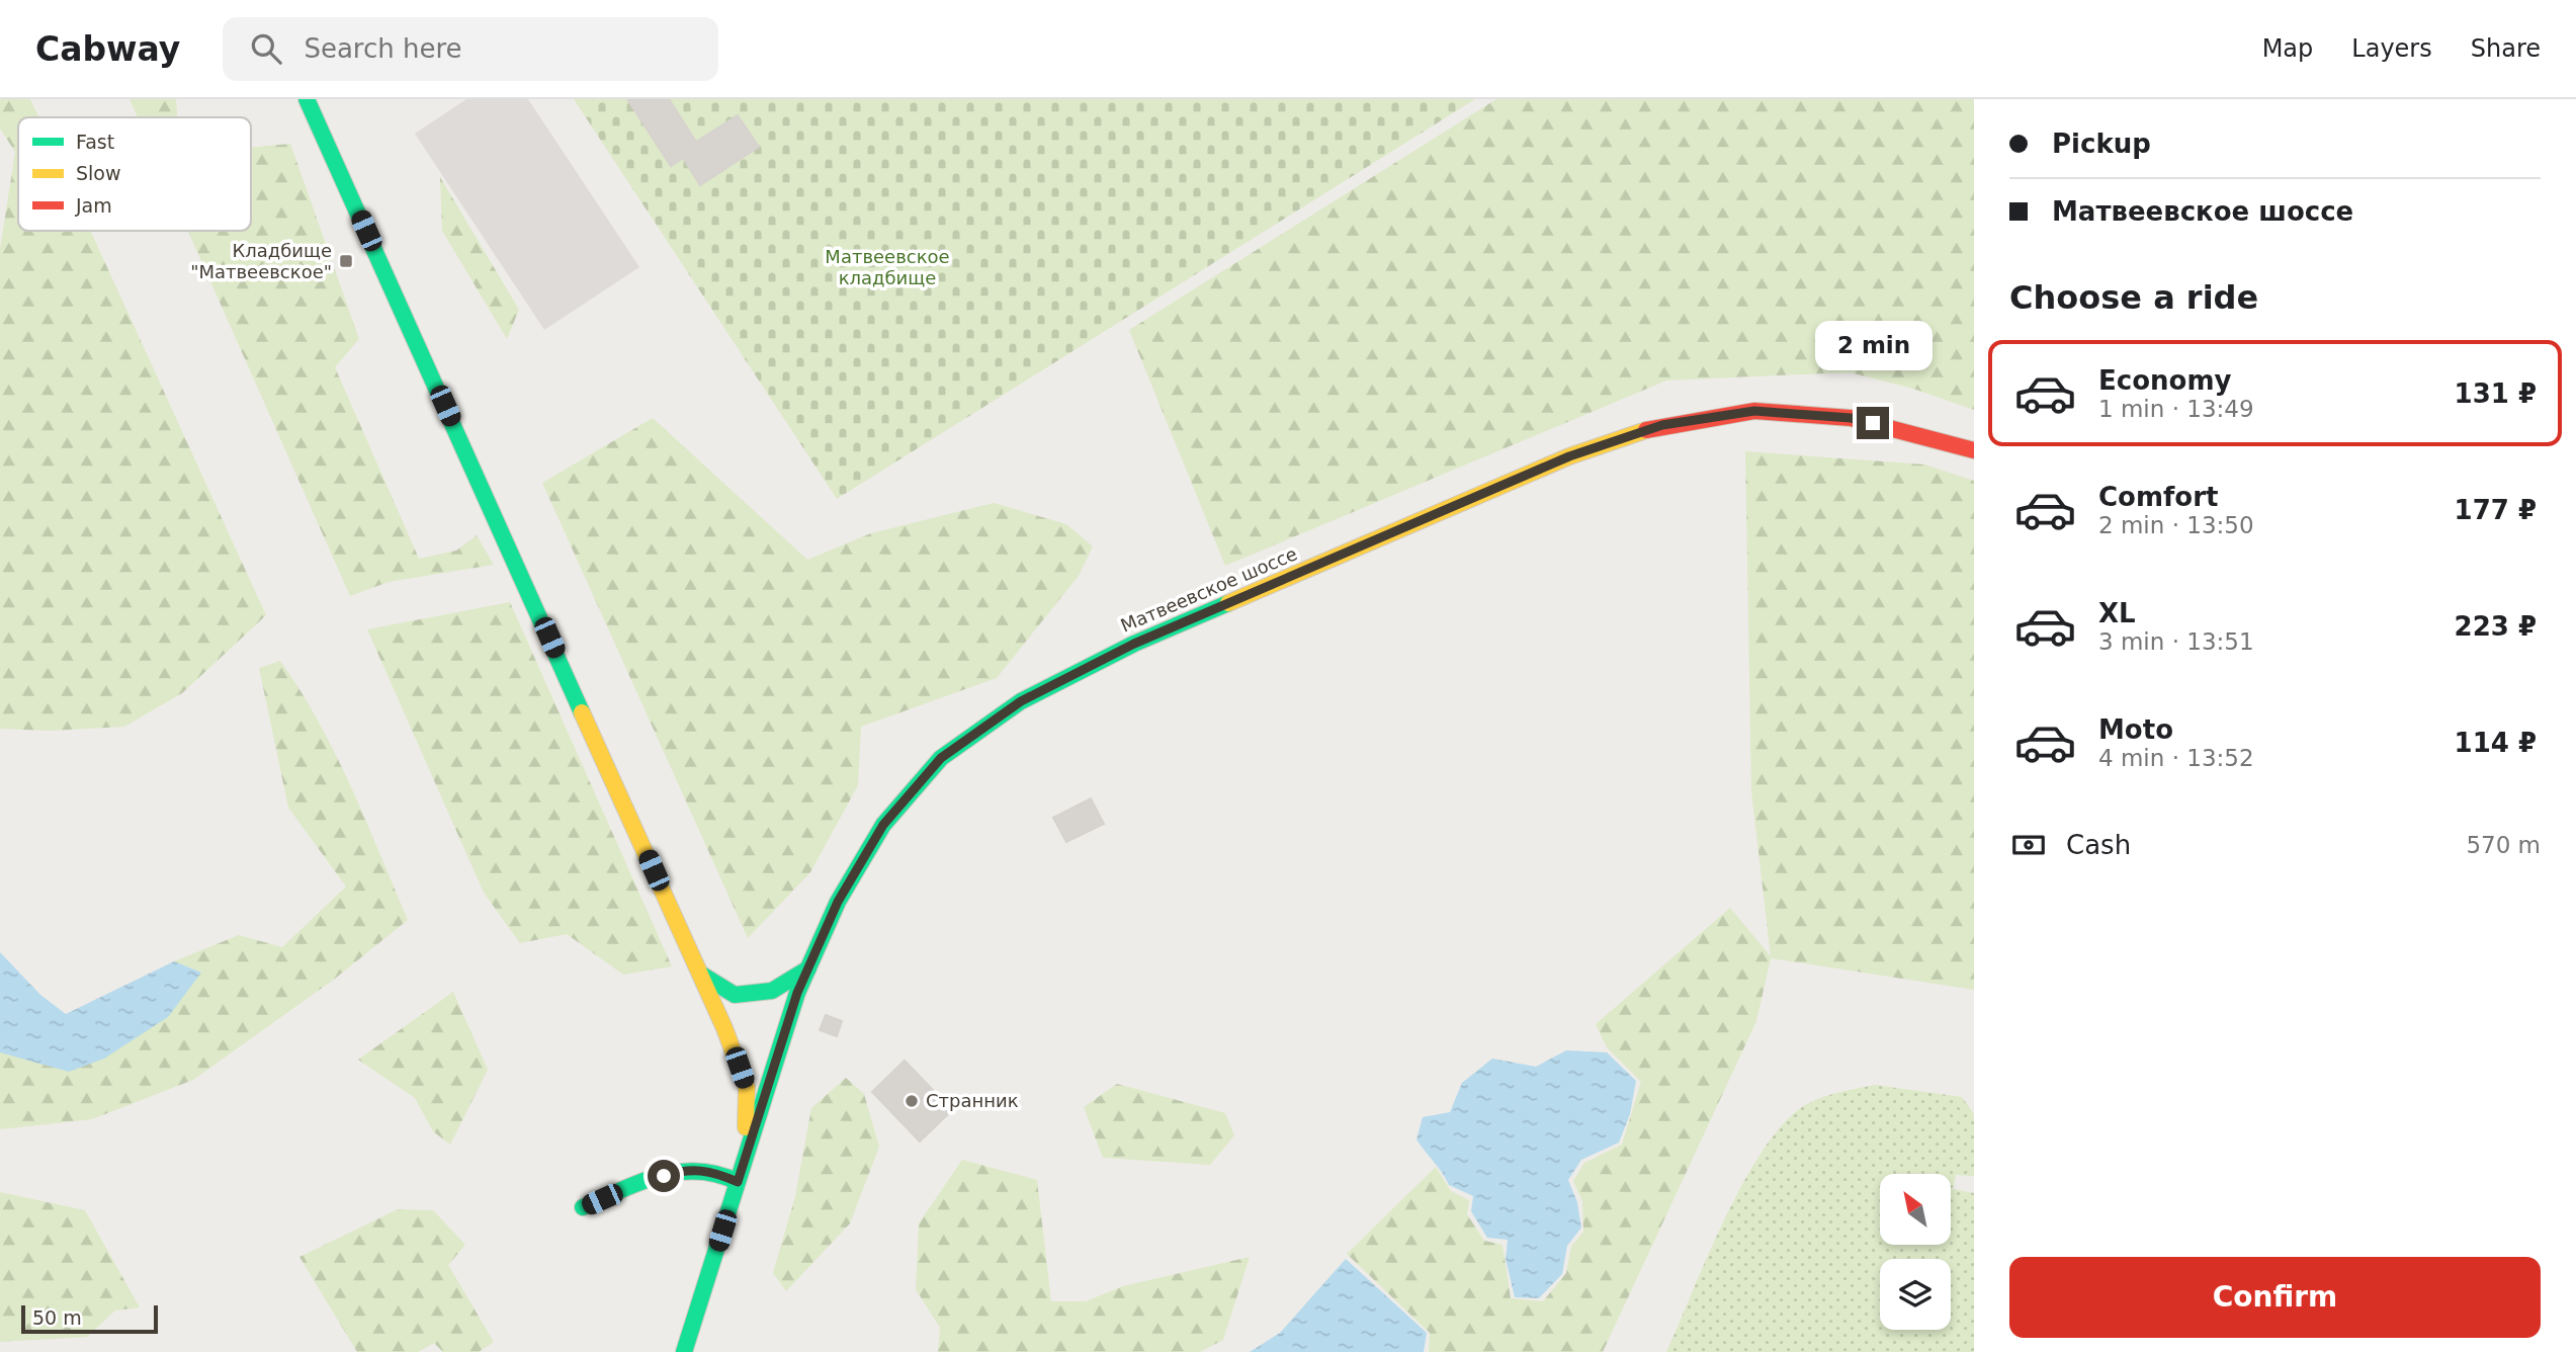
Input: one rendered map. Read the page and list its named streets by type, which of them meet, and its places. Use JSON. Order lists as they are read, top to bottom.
{
  "streets": {
    "main road": ["Матвеевское шоссе"]
  },
  "parks": ["Матвеевское кладбище"],
  "places": {
    "transit": ["Кладбище \"Матвеевское\""],
    "other": ["Странник"]
  },
  "legend": ["Fast", "Slow", "Jam"],
  "scale_bar": "50 m",
  "north": "top left",
  "page": {
    "header": "Cabway",
    "search": "Search here",
    "nav": ["Map", "Layers", "Share"],
    "banner": ["Pickup", "Матвеевское шоссе"],
    "heading": "Choose a ride",
    "bubble": "2 min",
    "list": [
      {
        "name": "Economy",
        "note": "1 min · 13:49",
        "value": "131 ₽"
      },
      {
        "name": "Comfort",
        "note": "2 min · 13:50",
        "value": "177 ₽"
      },
      {
        "name": "XL",
        "note": "3 min · 13:51",
        "value": "223 ₽"
      },
      {
        "name": "Moto",
        "note": "4 min · 13:52",
        "value": "114 ₽"
      }
    ],
    "pay": ["Cash", "570 m"],
    "buttons": "Confirm",
    "scale": "50 m"
  }
}
